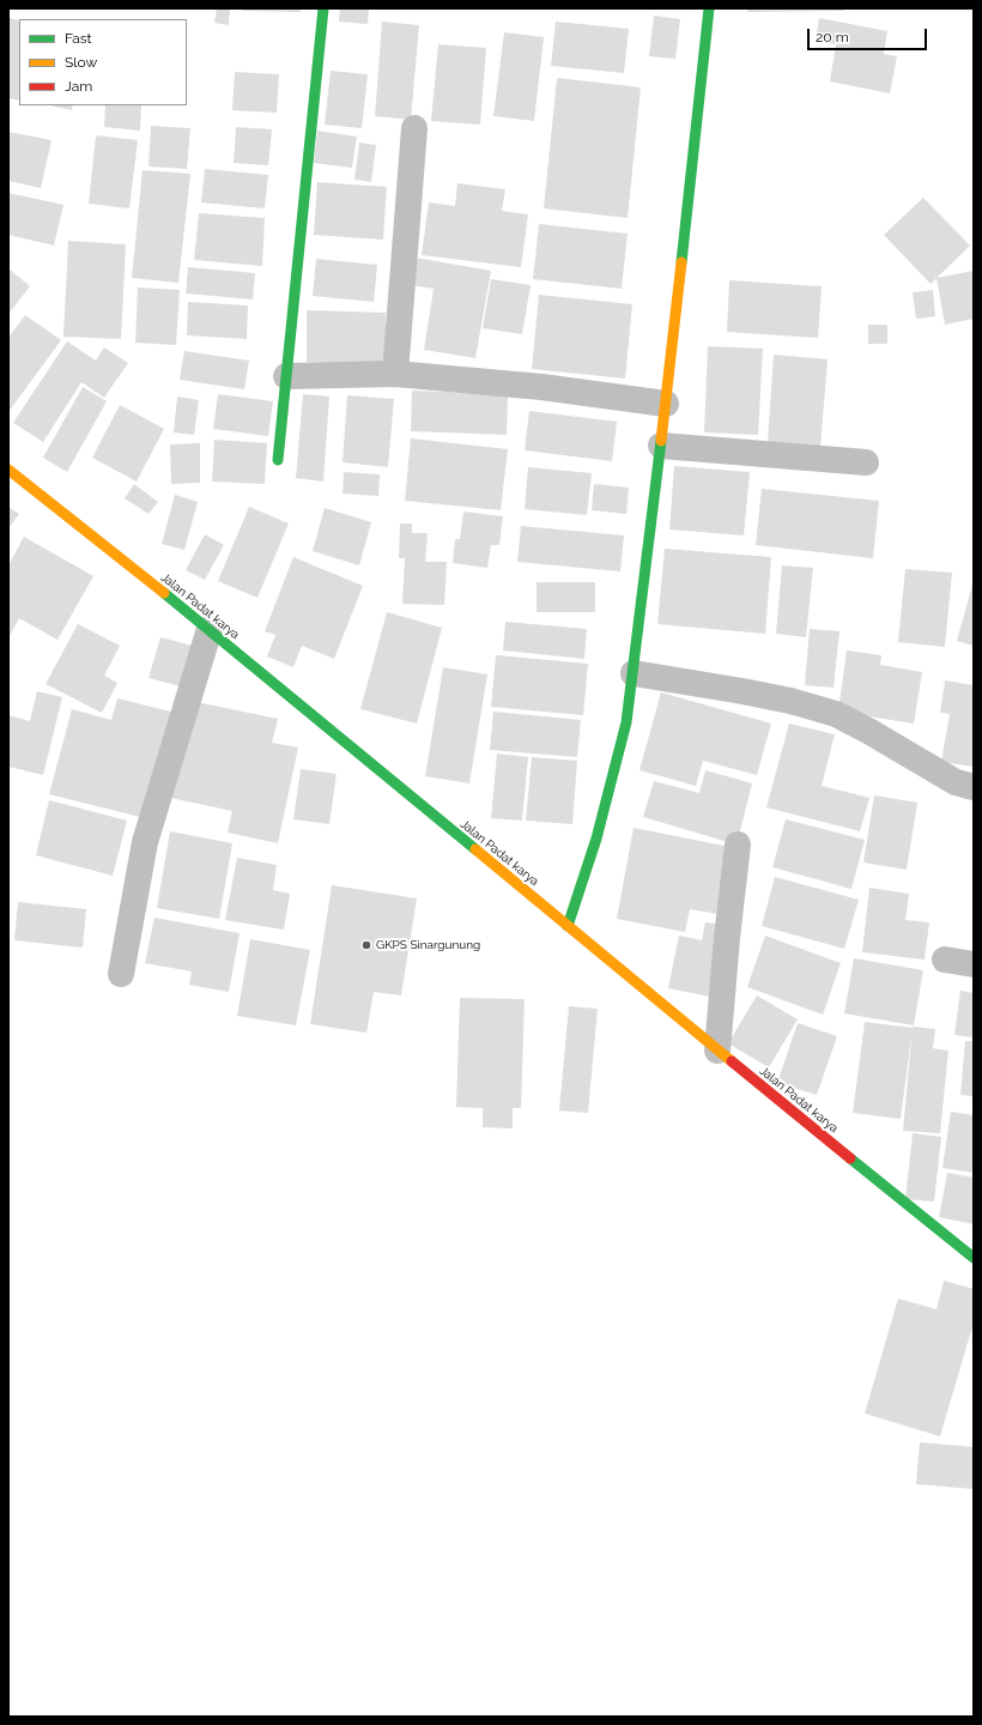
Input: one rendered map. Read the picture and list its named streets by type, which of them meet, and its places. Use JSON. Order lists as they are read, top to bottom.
{
  "streets": {
    "street": ["Jalan Padat karya"]
  },
  "places": ["GKPS Sinargunung"],
  "legend": ["Fast", "Slow", "Jam"],
  "scale_bar": "20 m"
}
